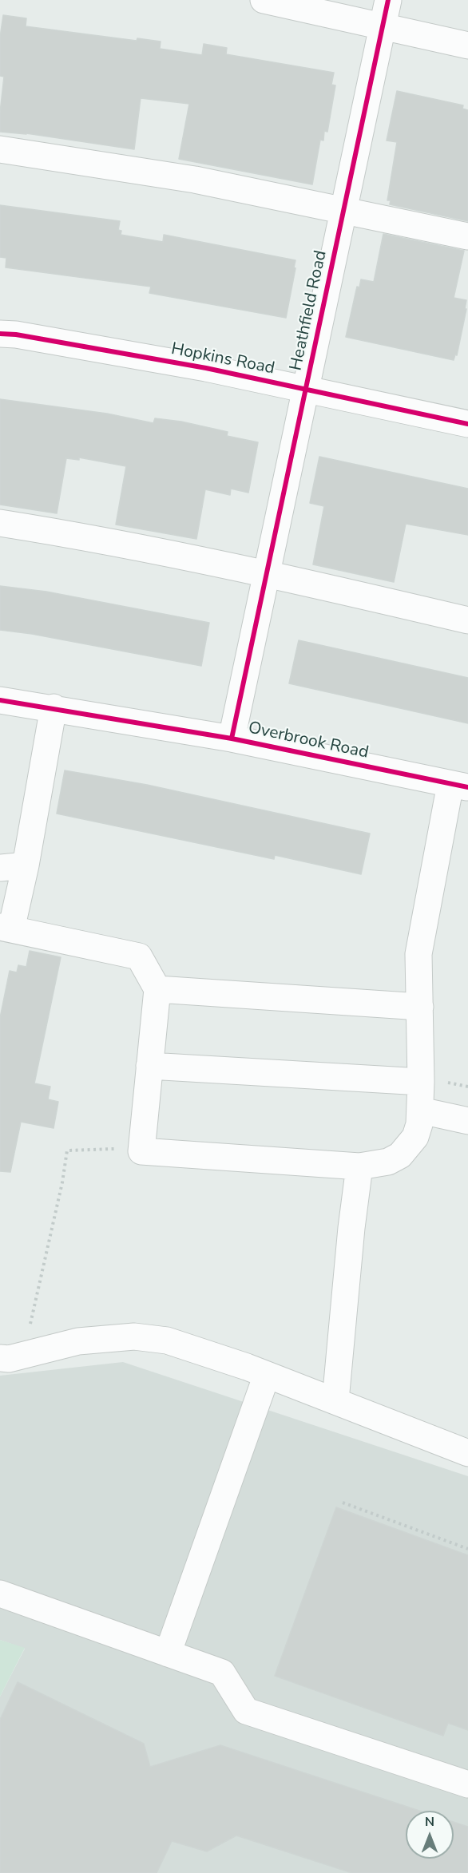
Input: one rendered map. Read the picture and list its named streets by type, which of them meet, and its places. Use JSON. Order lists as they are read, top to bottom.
{
  "streets": {
    "street": ["Heathfield Road", "Hopkins Road", "Overbrook Road"]
  },
  "crossings": [
    ["Heathfield Road", "Hopkins Road"],
    ["Heathfield Road", "Overbrook Road"]
  ],
  "north": "top"
}
